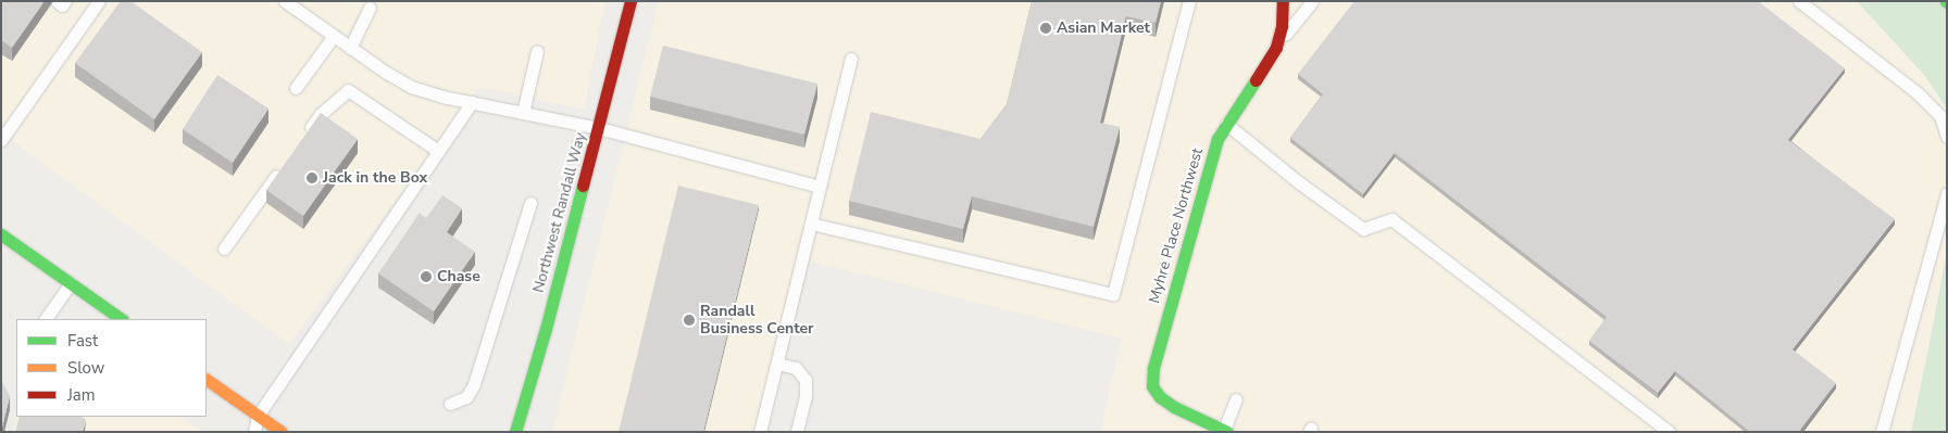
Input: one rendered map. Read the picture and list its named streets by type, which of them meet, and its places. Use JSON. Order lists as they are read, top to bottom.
{
  "streets": {
    "street": ["Northwest Randall Way", "Myhre Place Northwest"]
  },
  "places": [
    "Asian Market",
    "Jack in the Box",
    "Chase",
    "Randall Business Center"
  ],
  "legend": ["Fast", "Slow", "Jam"]
}
